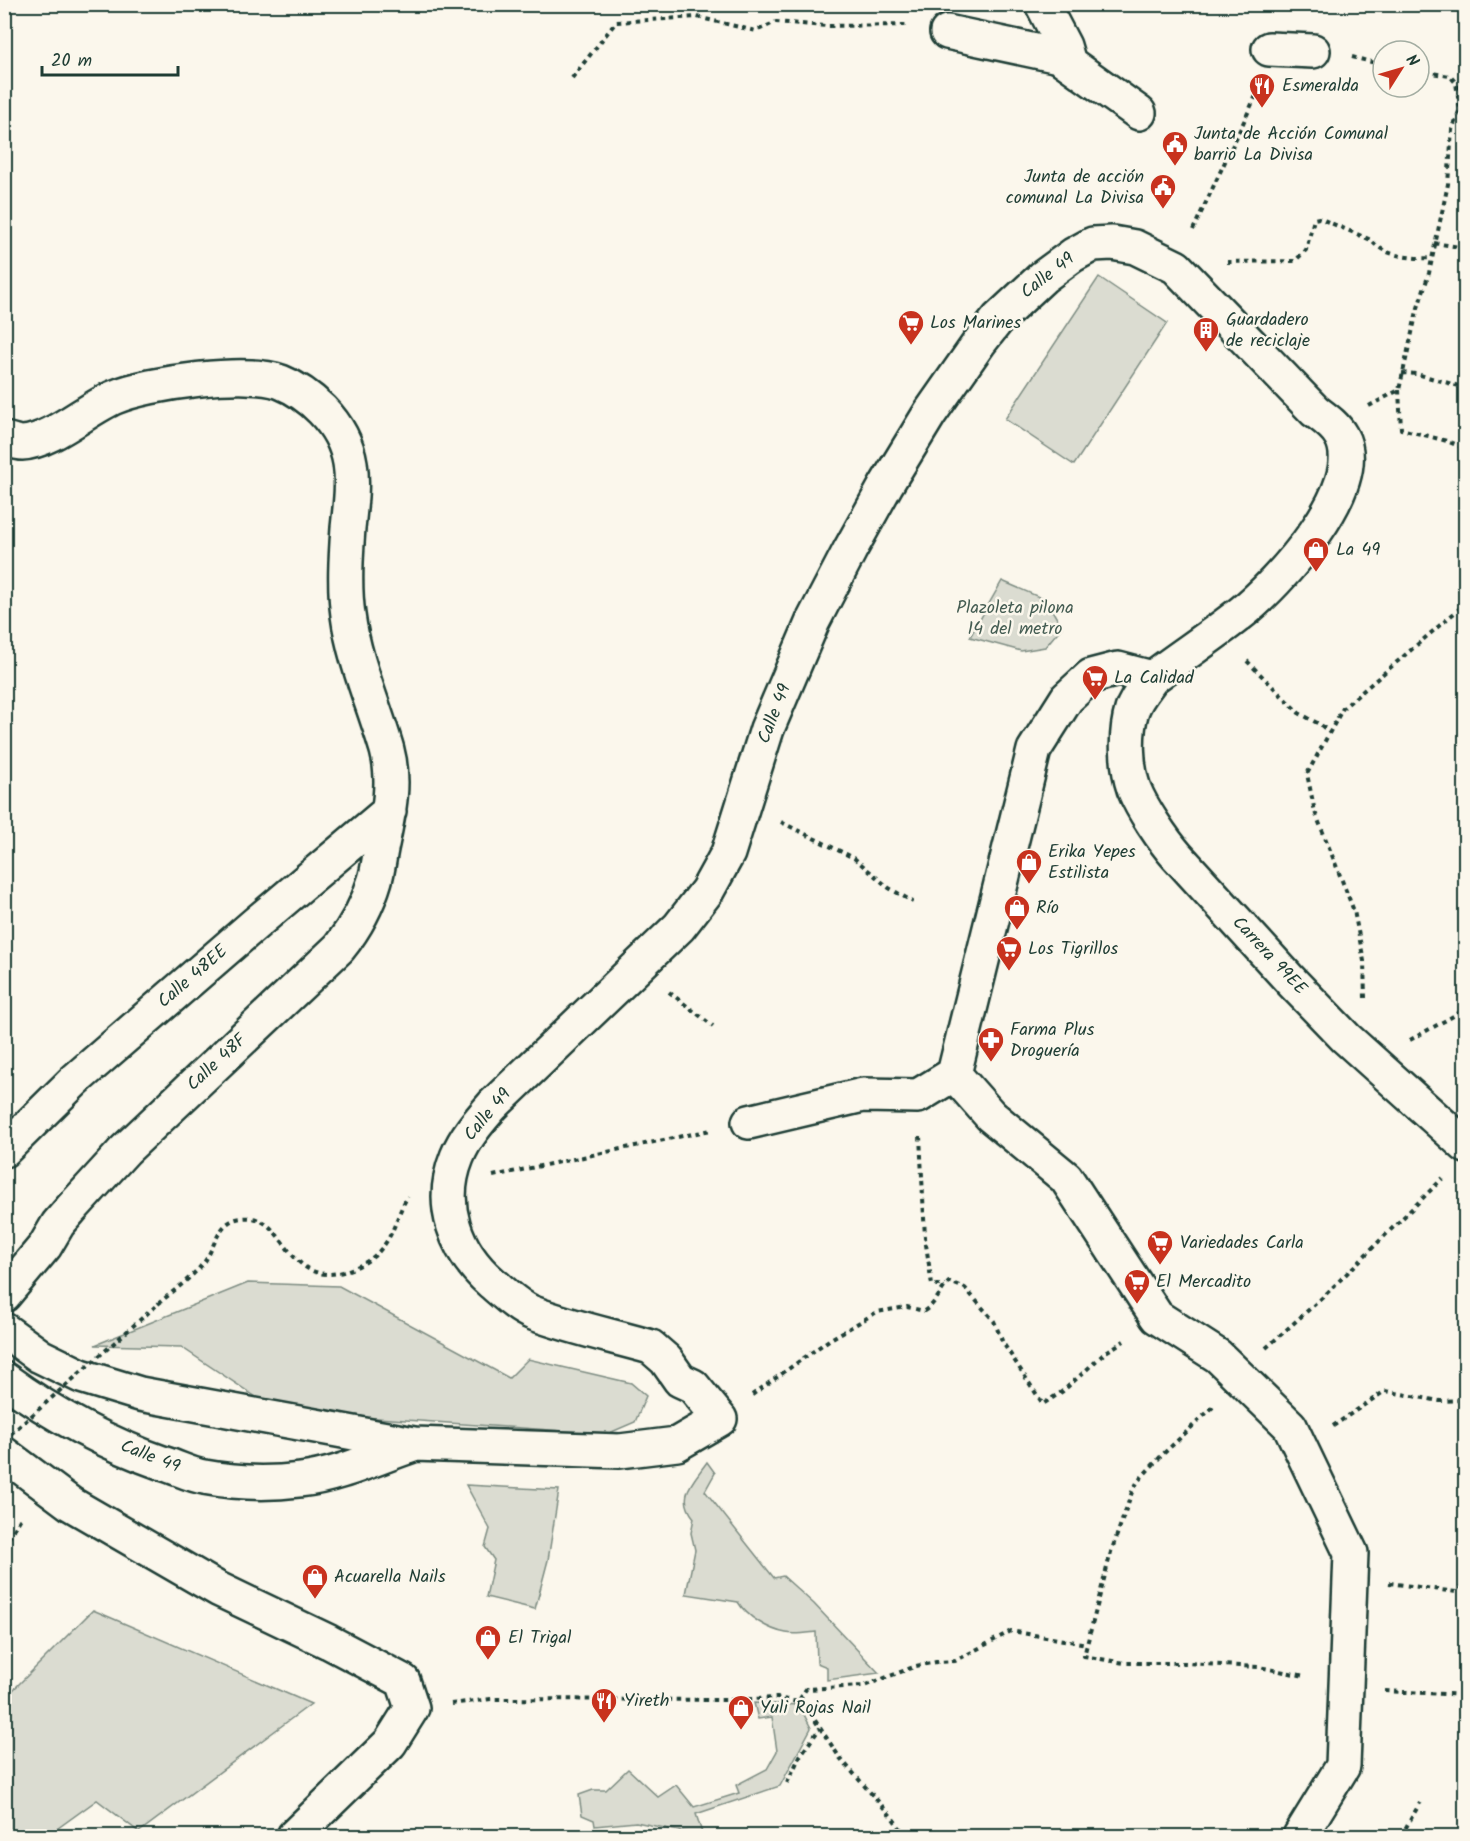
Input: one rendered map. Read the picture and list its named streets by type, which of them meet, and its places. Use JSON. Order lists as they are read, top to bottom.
{
  "streets": {
    "street": [
      "Calle 49",
      "Carrera 99EE",
      "Calle 48EE",
      "Calle 48F"
    ]
  },
  "crossings": [
    ["Calle 49", "Carrera 99EE"],
    ["Calle 48EE", "Calle 48F"]
  ],
  "parks": ["Plazoleta pilona 14 del metro"],
  "places": {
    "restaurant": ["Esmeralda", "Yireth"],
    "public building": ["Junta de Acción Comunal barrio La Divisa", "Junta de acción comunal La Divisa"],
    "supermarket": [
      "Los Marines",
      "La Calidad",
      "Los Tigrillos",
      "Variedades Carla",
      "El Mercadito"
    ],
    "building": ["Guardadero de reciclaje"],
    "shop": [
      "La 49",
      "Erika Yepes Estilista",
      "Río",
      "Acuarella Nails",
      "El Trigal",
      "Yuli Rojas Nail"
    ],
    "pharmacy": ["Farma Plus Droguería"]
  },
  "scale_bar": "20 m",
  "north": "top right"
}
